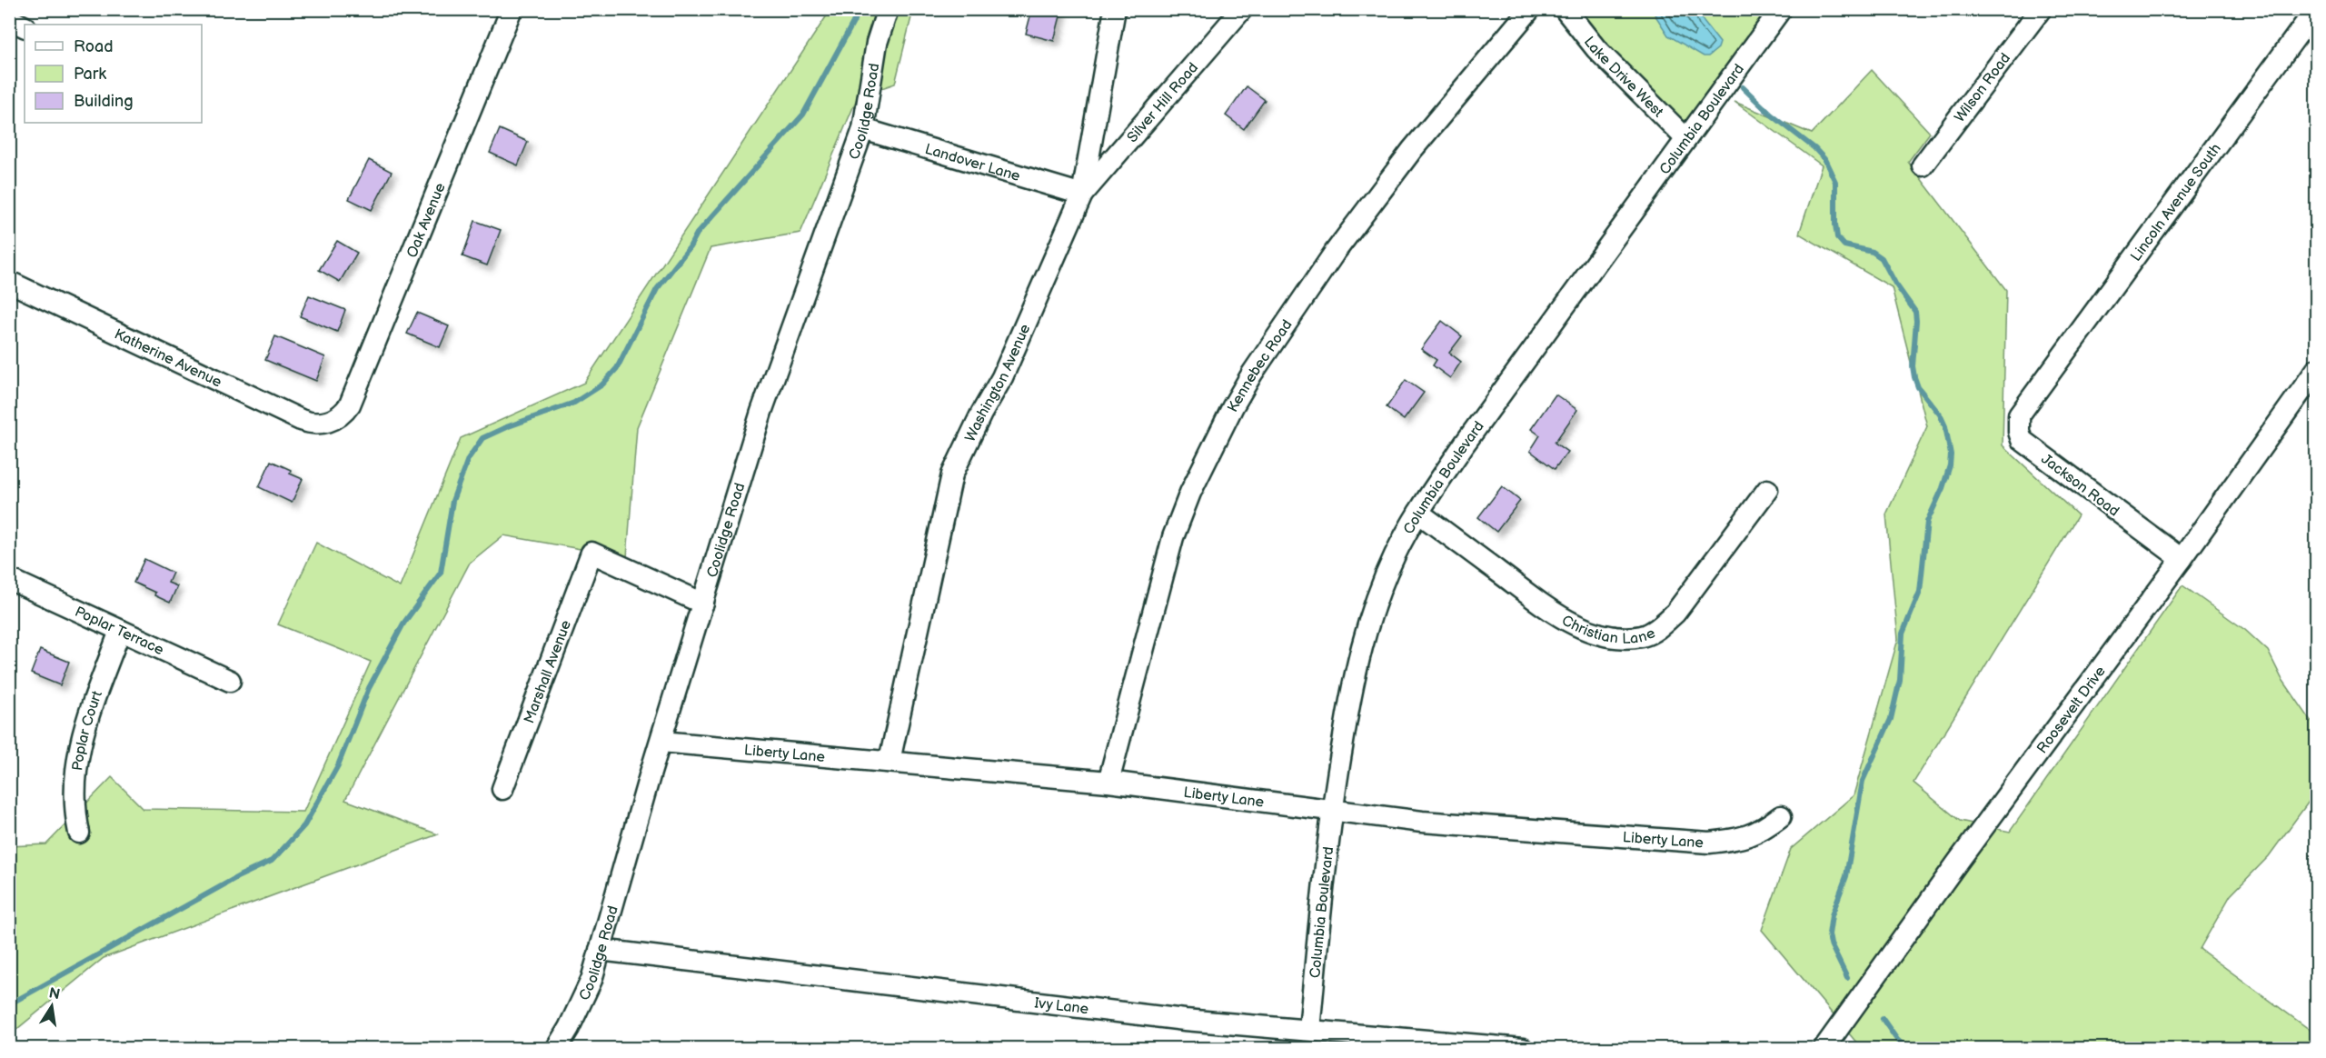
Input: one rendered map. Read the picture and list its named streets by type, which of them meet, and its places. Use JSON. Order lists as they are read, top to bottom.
{
  "streets": {
    "street": [
      "Lake Drive West",
      "Wilson Road",
      "Silver Hill Road",
      "Coolidge Road",
      "Columbia Boulevard",
      "Landover Lane",
      "Lincoln Avenue South",
      "Oak Avenue",
      "Katherine Avenue",
      "Kennebec Road",
      "Washington Avenue",
      "Jackson Road",
      "Christian Lane",
      "Poplar Terrace",
      "Marshall Avenue",
      "Roosevelt Drive",
      "Poplar Court",
      "Liberty Lane",
      "Ivy Lane"
    ]
  },
  "crossings": [
    ["Lake Drive West", "Columbia Boulevard"],
    ["Silver Hill Road", "Landover Lane"],
    ["Silver Hill Road", "Washington Avenue"],
    ["Coolidge Road", "Landover Lane"],
    ["Coolidge Road", "Marshall Avenue"],
    ["Coolidge Road", "Liberty Lane"],
    ["Coolidge Road", "Ivy Lane"],
    ["Columbia Boulevard", "Christian Lane"],
    ["Columbia Boulevard", "Liberty Lane"],
    ["Columbia Boulevard", "Ivy Lane"],
    ["Landover Lane", "Washington Avenue"],
    ["Lincoln Avenue South", "Jackson Road"],
    ["Oak Avenue", "Katherine Avenue"],
    ["Kennebec Road", "Liberty Lane"],
    ["Washington Avenue", "Liberty Lane"],
    ["Jackson Road", "Roosevelt Drive"],
    ["Poplar Terrace", "Poplar Court"]
  ],
  "legend": ["Road", "Park", "Building"],
  "north": "top"
}
